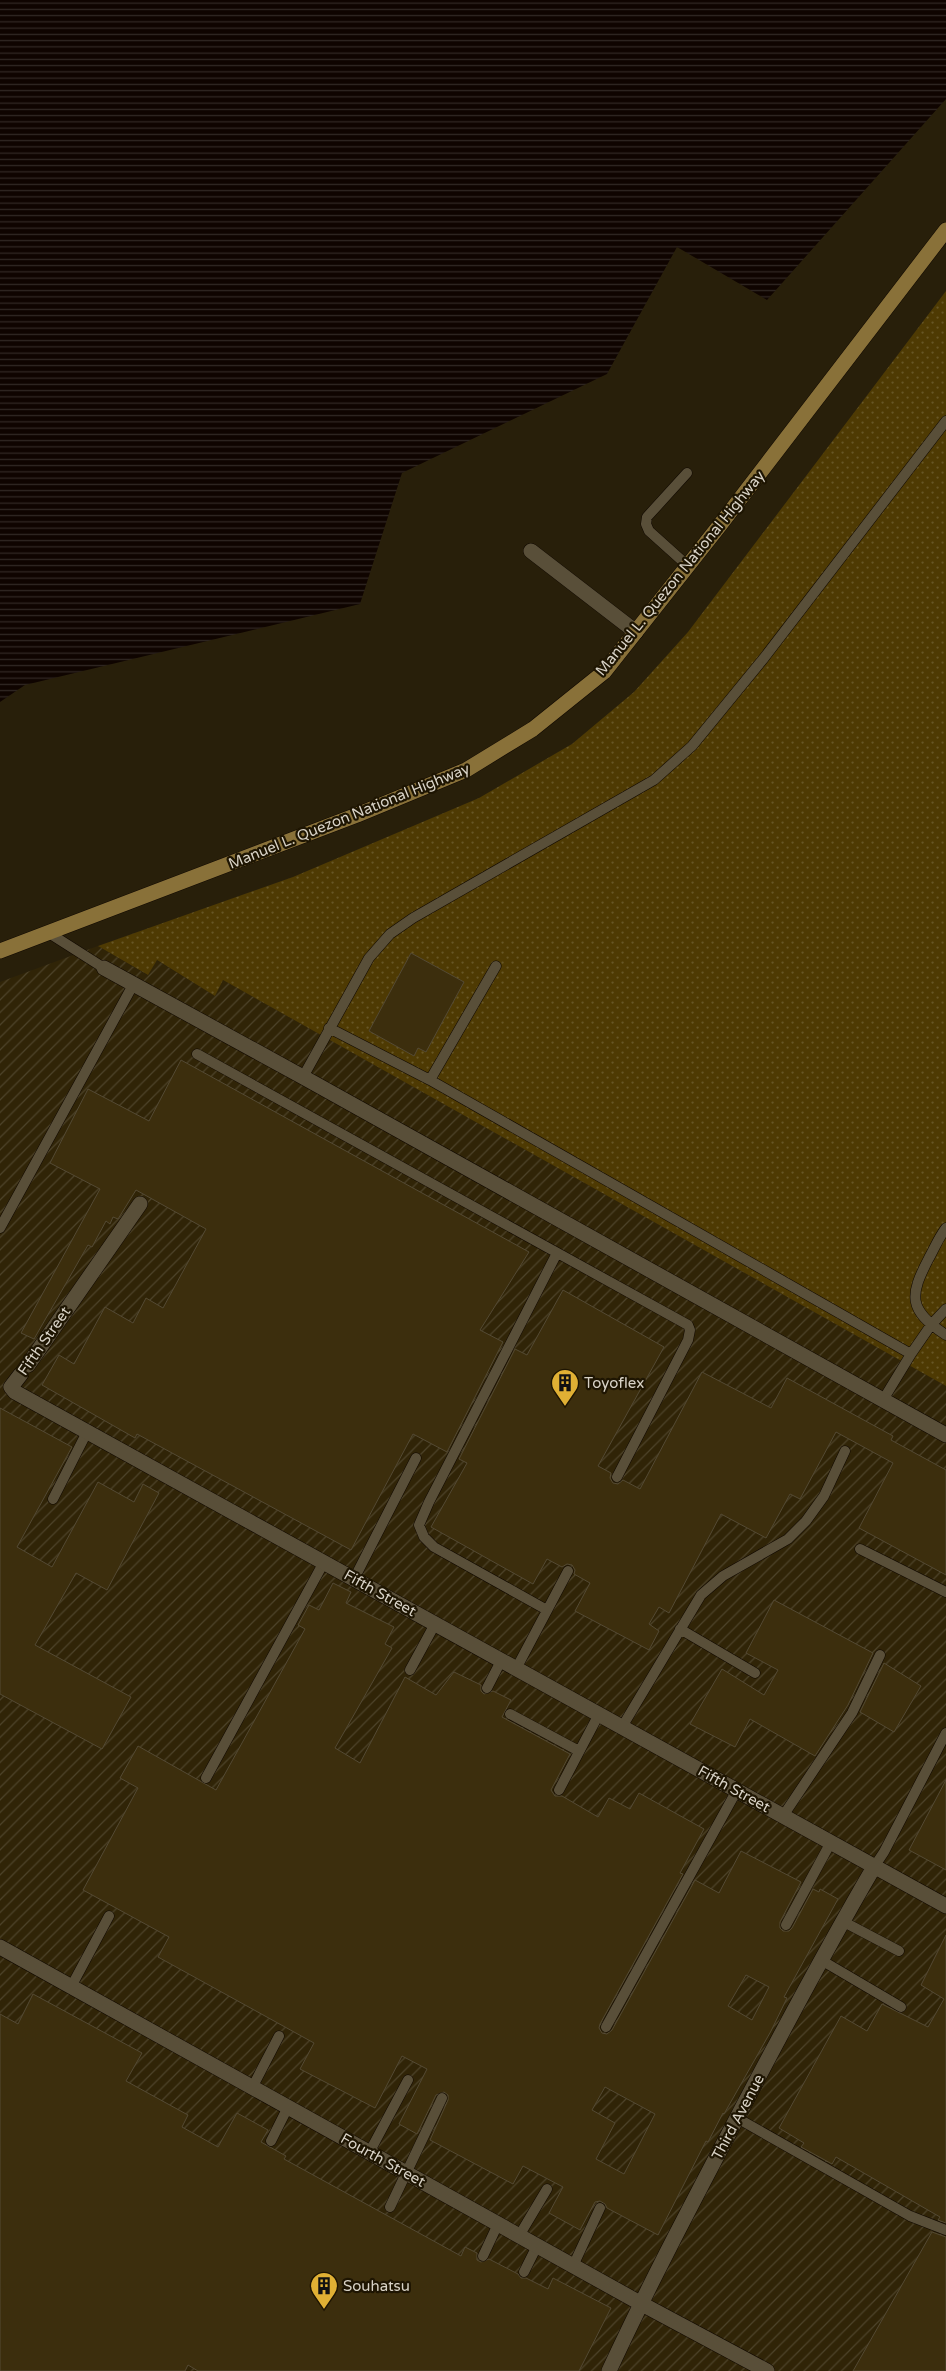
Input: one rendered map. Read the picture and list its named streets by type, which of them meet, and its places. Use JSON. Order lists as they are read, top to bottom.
{
  "streets": {
    "main road": ["Manuel L. Quezon National Highway"],
    "street": ["Fifth Street", "Third Avenue", "Fourth Street"]
  },
  "crossings": [
    ["Fifth Street", "Third Avenue"],
    ["Third Avenue", "Fourth Street"]
  ],
  "places": {
    "building": ["Toyoflex", "Souhatsu"]
  }
}
